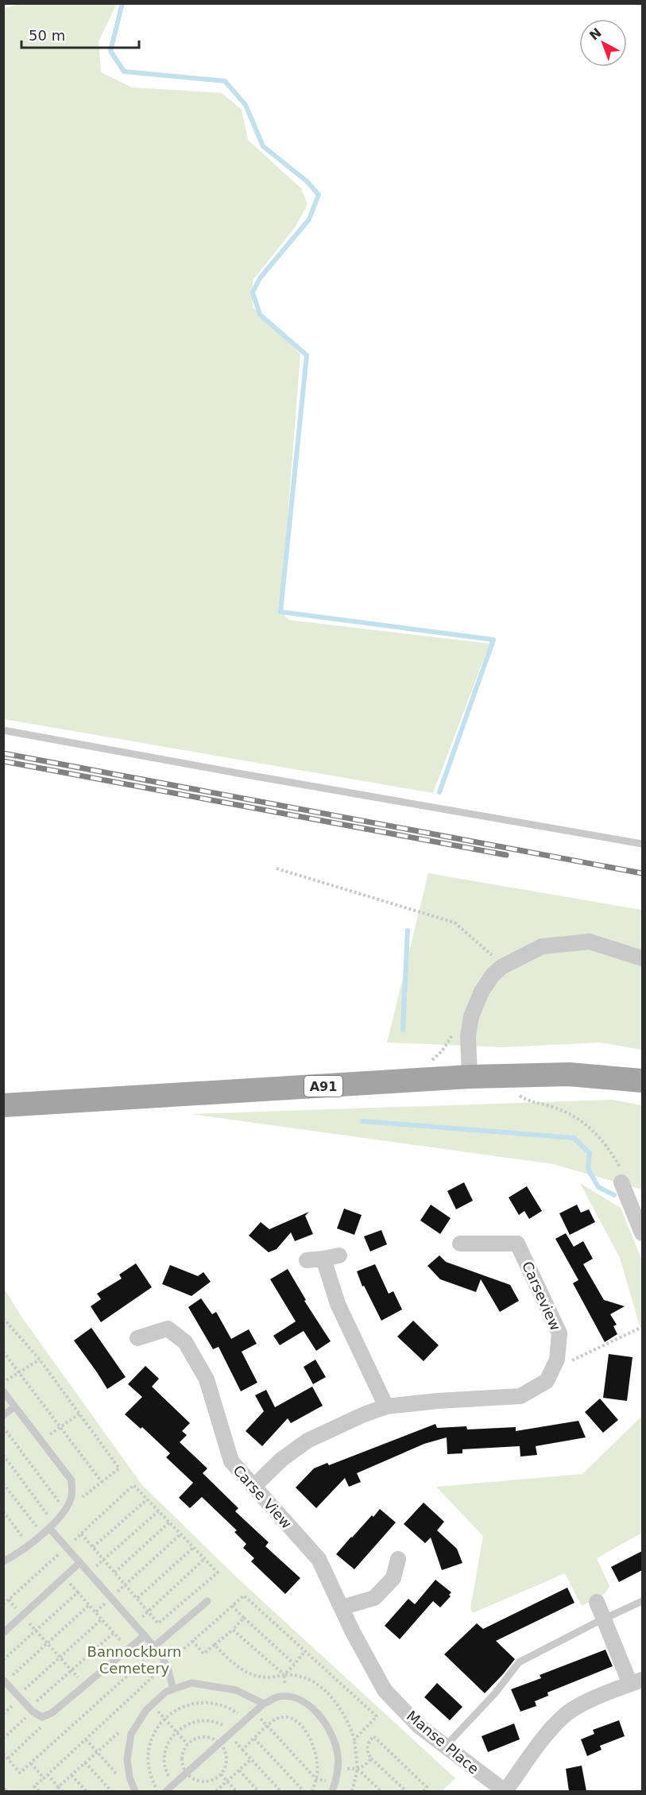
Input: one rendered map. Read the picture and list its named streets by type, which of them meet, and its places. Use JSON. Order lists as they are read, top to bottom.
{
  "streets": {
    "main road": ["A91"],
    "street": ["Carseview", "Carse View", "Manse Place"]
  },
  "crossings": [
    ["Carseview", "Carse View"],
    ["Carse View", "Manse Place"]
  ],
  "parks": ["Bannockburn Cemetery"],
  "scale_bar": "50 m",
  "north": "top left"
}
